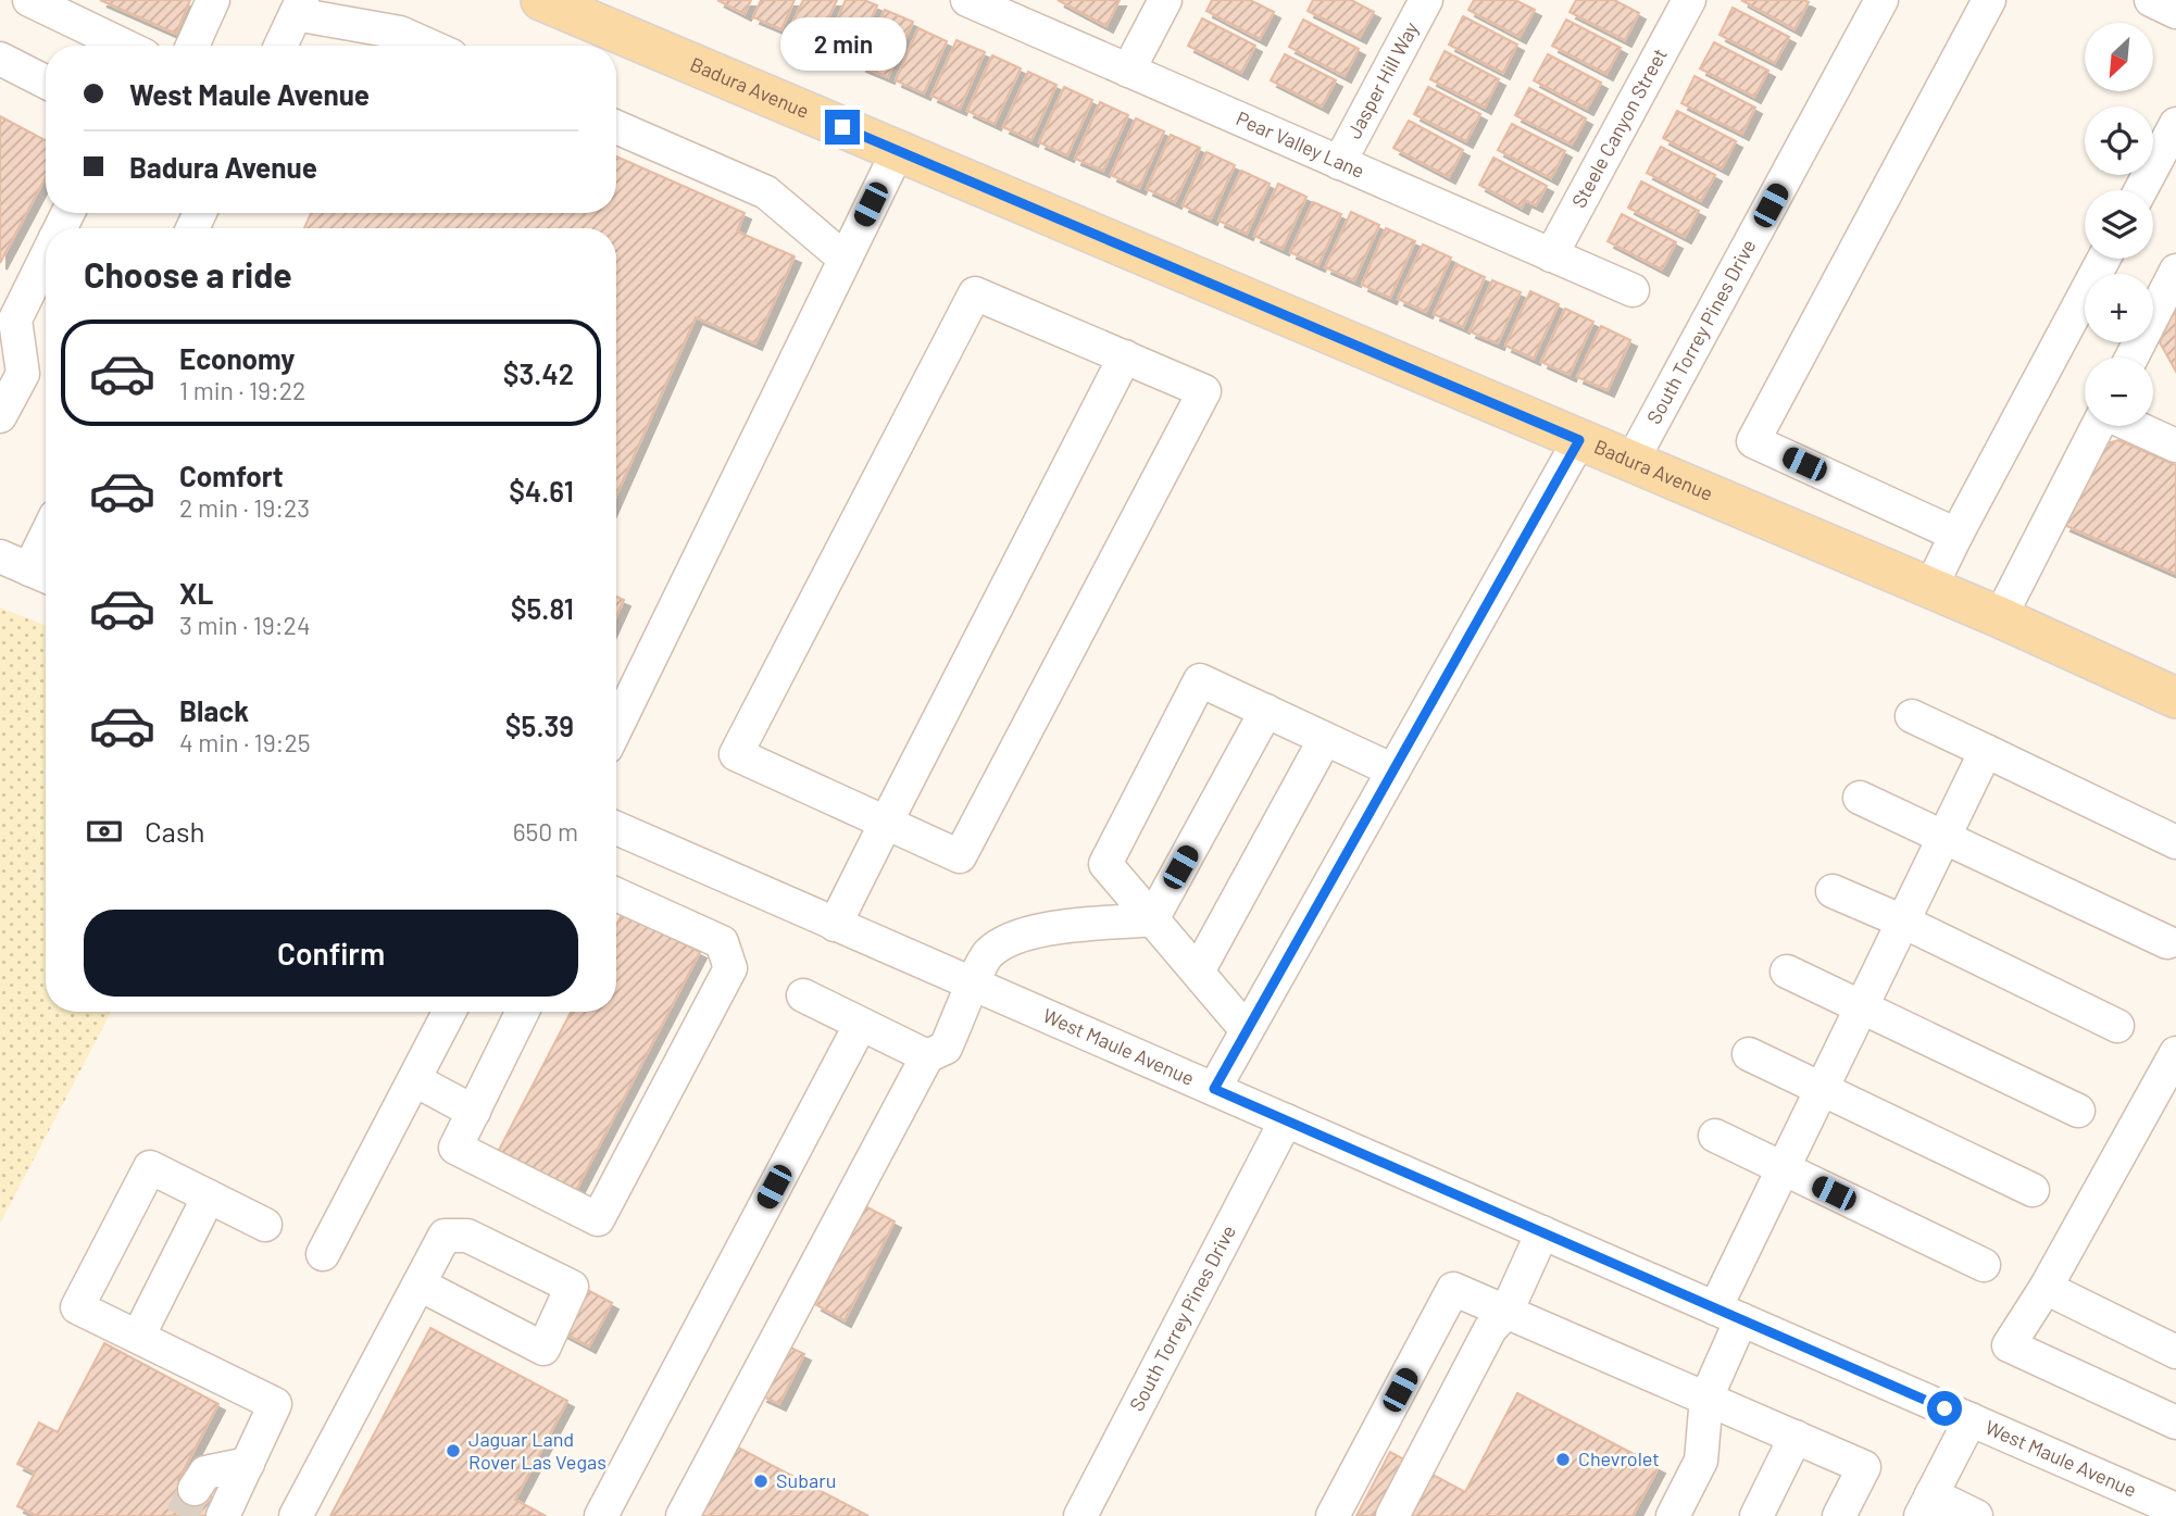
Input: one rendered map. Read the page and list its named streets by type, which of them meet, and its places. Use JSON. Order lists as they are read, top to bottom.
{
  "streets": {
    "main road": ["Badura Avenue"],
    "street": [
      "Jasper Hill Way",
      "Steele Canyon Street",
      "Pear Valley Lane",
      "South Torrey Pines Drive",
      "West Maule Avenue"
    ]
  },
  "crossings": [
    ["Jasper Hill Way", "Pear Valley Lane"],
    ["Badura Avenue", "South Torrey Pines Drive"],
    ["Steele Canyon Street", "Pear Valley Lane"],
    ["South Torrey Pines Drive", "West Maule Avenue"]
  ],
  "places": ["Jaguar Land Rover Las Vegas", "Chevrolet", "Subaru"],
  "north": "bottom left",
  "page": {
    "bubble": "2 min",
    "map_buttons": ["+", "−"],
    "banner": ["West Maule Avenue", "Badura Avenue"],
    "heading": "Choose a ride",
    "list": [
      {
        "name": "Economy",
        "note": "1 min · 19:22",
        "value": "$3.42"
      },
      {
        "name": "Comfort",
        "note": "2 min · 19:23",
        "value": "$4.61"
      },
      {
        "name": "XL",
        "note": "3 min · 19:24",
        "value": "$5.81"
      },
      {
        "name": "Black",
        "note": "4 min · 19:25",
        "value": "$5.39"
      }
    ],
    "pay": ["Cash", "650 m"],
    "buttons": "Confirm"
  }
}
